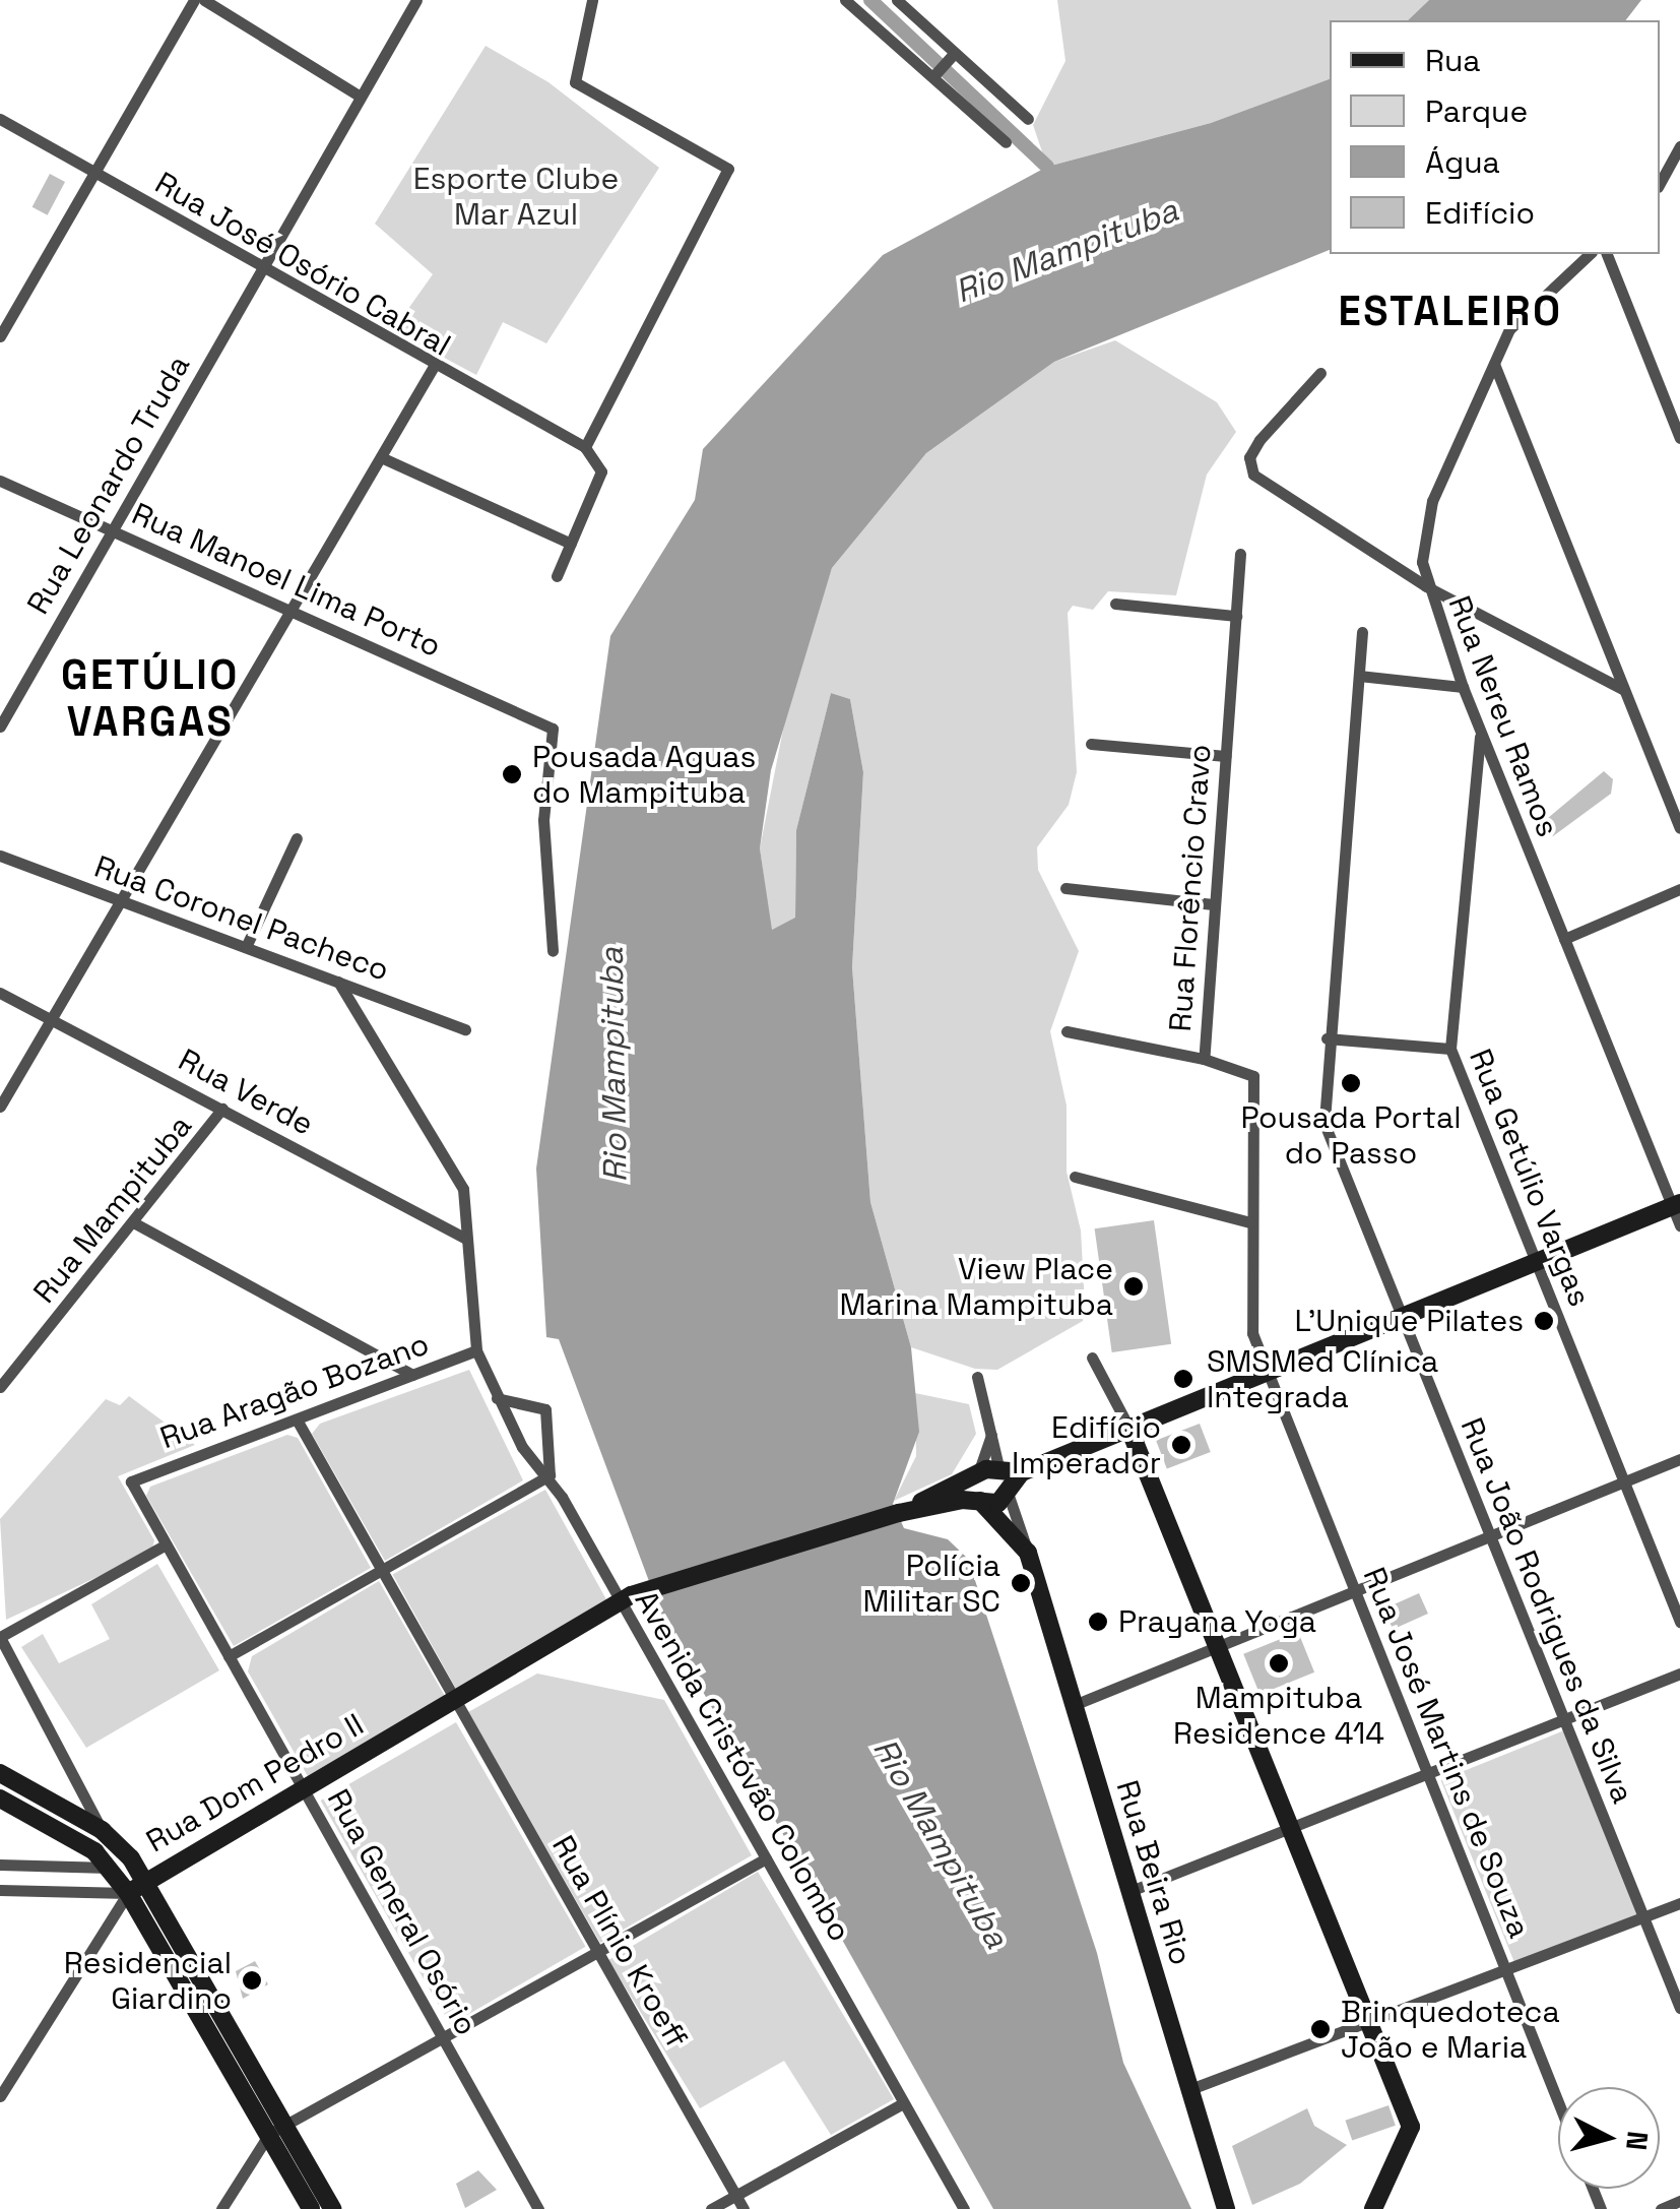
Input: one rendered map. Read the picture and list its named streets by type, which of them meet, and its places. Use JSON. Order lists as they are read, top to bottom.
{
  "streets": {
    "main road": ["Rua Dom Pedro II", "Rua Beira Rio"],
    "street": [
      "Rua José Osório Cabral",
      "Rua Leonardo Truda",
      "Rua Manoel Lima Porto",
      "Rua Nereu Ramos",
      "Rua Florêncio Cravo",
      "Rua Coronel Pacheco",
      "Rua Verde",
      "Rua Getúlio Vargas",
      "Rua Mampituba",
      "Rua Aragão Bozano",
      "Rua João Rodrigues da Silva",
      "Rua José Martins de Souza",
      "Avenida Cristóvão Colombo",
      "Rua General Osório",
      "Rua Plínio Kroeff"
    ]
  },
  "crossings": [
    ["Rua José Osório Cabral", "Rua Leonardo Truda"],
    ["Rua Leonardo Truda", "Rua Manoel Lima Porto"],
    ["Rua Nereu Ramos", "Rua Getúlio Vargas"],
    ["Rua Florêncio Cravo", "Rua José Martins de Souza"],
    ["Rua Coronel Pacheco", "Avenida Cristóvão Colombo"],
    ["Rua Verde", "Rua Mampituba"],
    ["Rua Verde", "Avenida Cristóvão Colombo"],
    ["Rua Aragão Bozano", "Avenida Cristóvão Colombo"],
    ["Rua Aragão Bozano", "Rua General Osório"],
    ["Rua Aragão Bozano", "Rua Plínio Kroeff"],
    ["Avenida Cristóvão Colombo", "Rua Dom Pedro II"],
    ["Rua Dom Pedro II", "Rua General Osório"],
    ["Rua Dom Pedro II", "Rua Plínio Kroeff"]
  ],
  "districts": ["ESTALEIRO", "GETÚLIO VARGAS"],
  "water": ["Rio Mampituba"],
  "parks": ["Esporte Clube Mar Azul"],
  "places": [
    "Pousada Aguas do Mampituba",
    "Pousada Portal do Passo",
    "View Place Marina Mampituba",
    "L'Unique Pilates",
    "SMSMed Clínica Integrada",
    "Edifício Imperador",
    "Polícia Militar SC",
    "Prayana Yoga",
    "Mampituba Residence 414",
    "Residencial Giardino",
    "Brinquedoteca João e Maria"
  ],
  "legend": [
    "Rua",
    "Parque",
    "Água",
    "Edifício"
  ],
  "north": "right"
}
